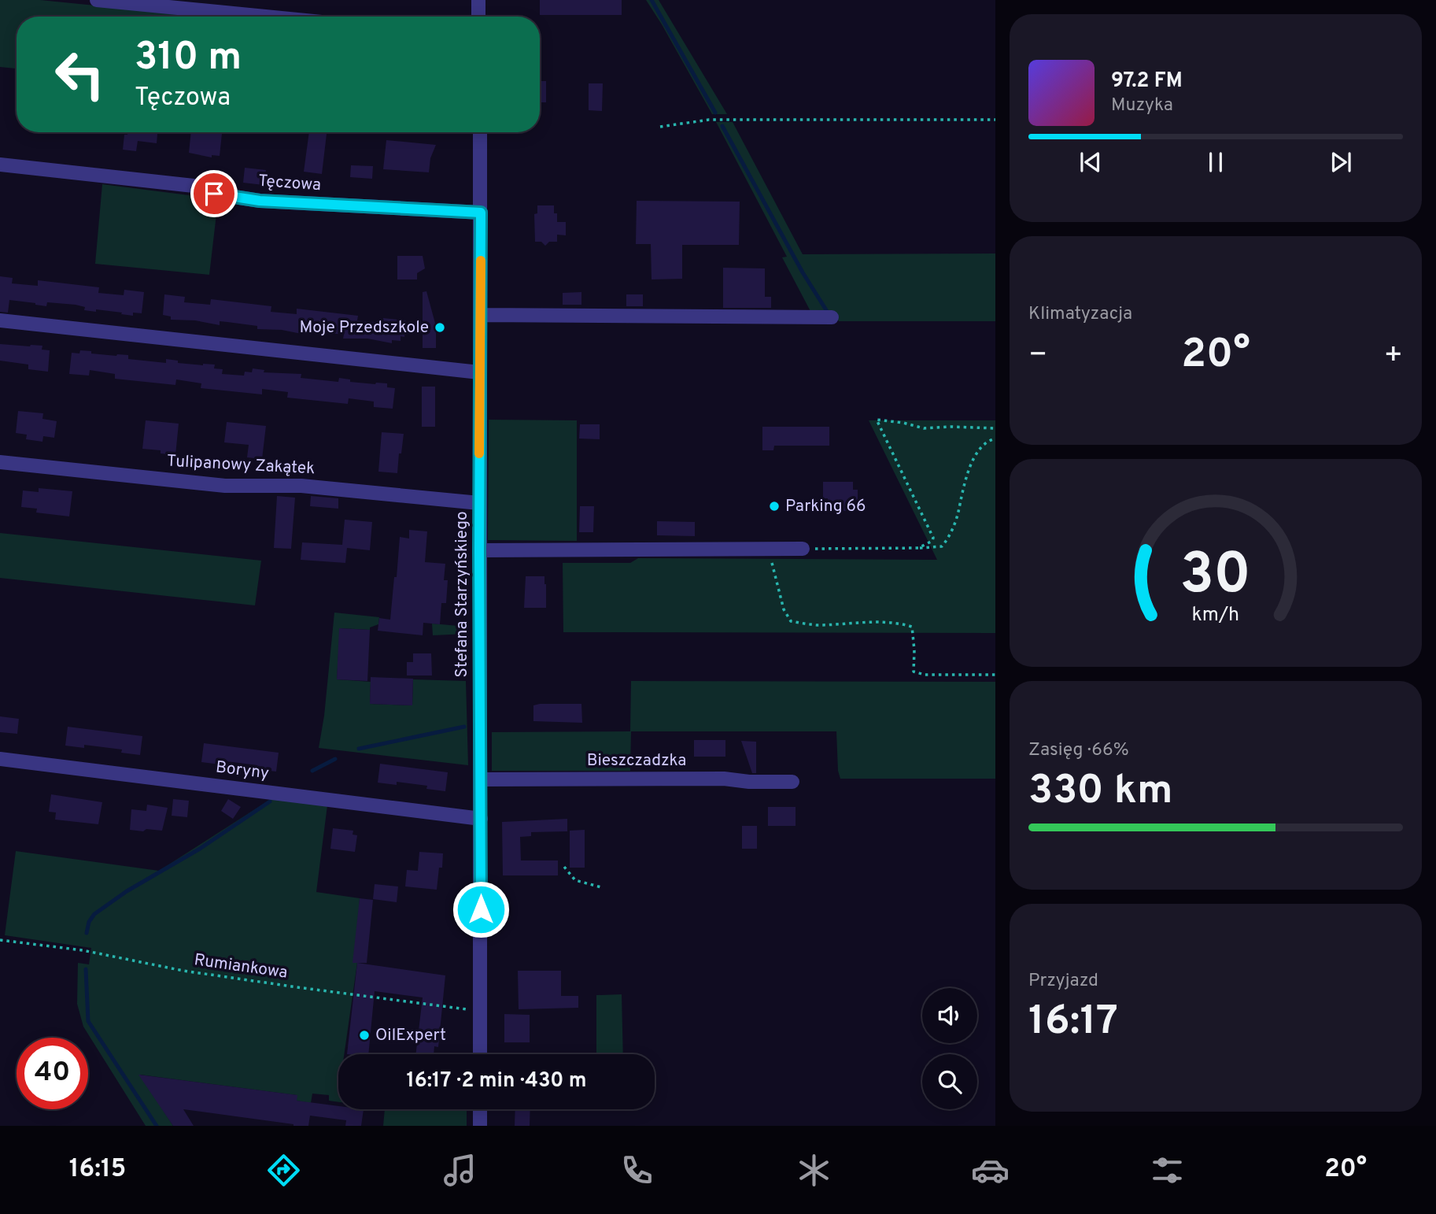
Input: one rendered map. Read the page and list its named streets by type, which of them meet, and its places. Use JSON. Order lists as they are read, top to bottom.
{
  "streets": {
    "street": [
      "Tęczowa",
      "Tulipanowy Zakątek",
      "Stefana Starzyńskiego",
      "Bieszczadzka",
      "Boryny"
    ],
    "path": ["Rumiankowa"]
  },
  "crossings": [
    ["Tęczowa", "Stefana Starzyńskiego"],
    ["Tulipanowy Zakątek", "Stefana Starzyńskiego"],
    ["Stefana Starzyńskiego", "Bieszczadzka"],
    ["Stefana Starzyńskiego", "Boryny"],
    ["Stefana Starzyńskiego", "Rumiankowa"]
  ],
  "places": ["Moje Przedszkole", "Parking 66", "OilExpert"],
  "page": {
    "turn": ["310 m", "Tęczowa"],
    "song": ["97.2 FM", "Muzyka"],
    "tile": [
      "Klimatyzacja",
      ["Zasięg · 66%", "330 km"],
      ["Przyjazd", "16:17"]
    ],
    "heat": ["−", "20°", "+"],
    "limit": "40",
    "trip": "16:17 · 2 min · 430 m",
    "tabs": ["16:15", "20°"],
    "gauge": ["30", "km/h"]
  }
}
